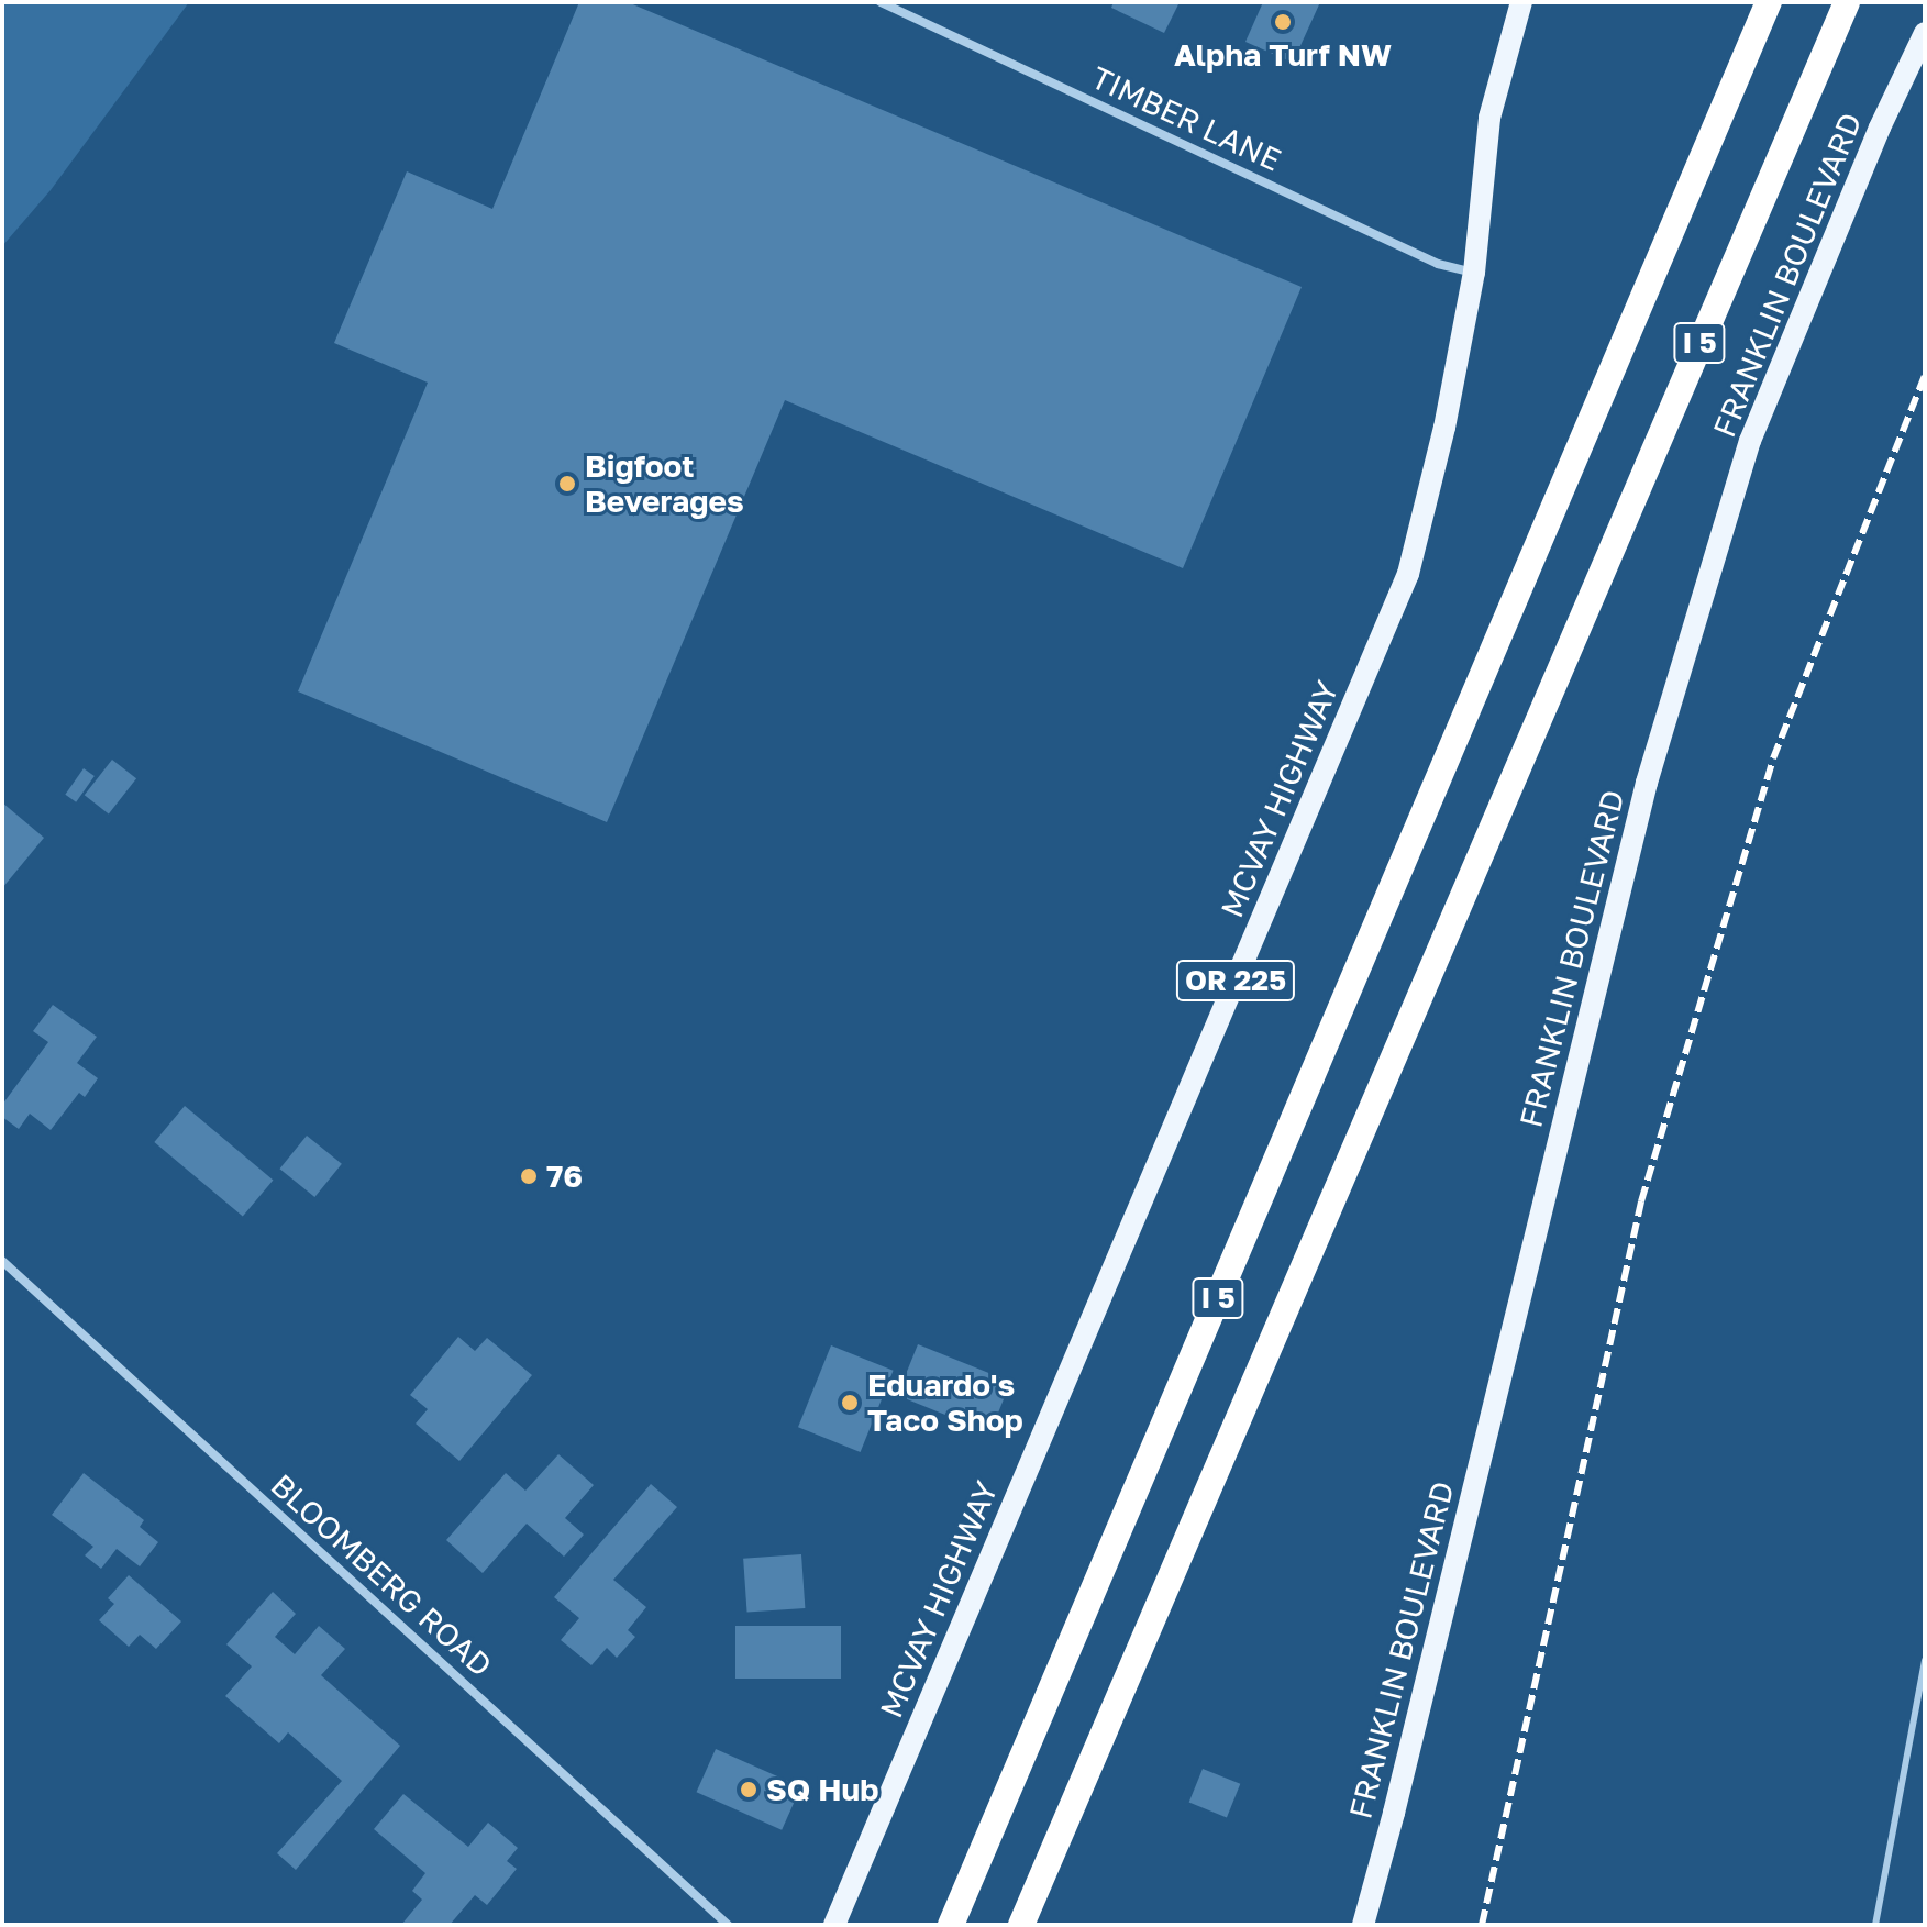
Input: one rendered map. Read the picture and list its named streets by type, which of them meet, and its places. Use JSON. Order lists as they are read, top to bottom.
{
  "streets": {
    "highway": ["I 5"],
    "main road": ["FRANKLIN BOULEVARD", "MCVAY HIGHWAY", "OR 225"],
    "street": ["TIMBER LANE", "BLOOMBERG ROAD"]
  },
  "crossings": [
    ["TIMBER LANE", "MCVAY HIGHWAY"]
  ],
  "places": [
    "Alpha Turf NW",
    "Bigfoot Beverages",
    "76",
    "Eduardo's Taco Shop",
    "SQ Hub"
  ]
}
